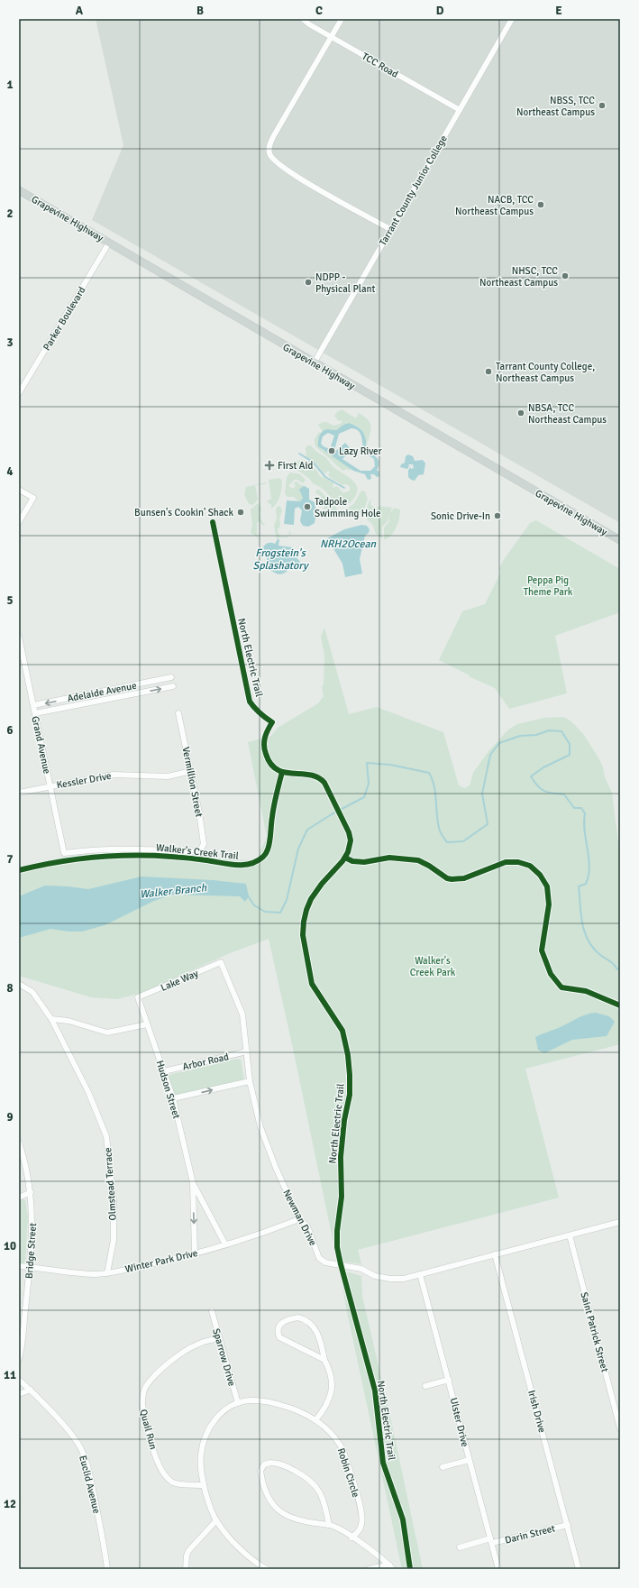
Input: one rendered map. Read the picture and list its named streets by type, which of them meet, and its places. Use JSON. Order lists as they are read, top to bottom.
{
  "streets": {
    "main road": ["Grapevine Highway"],
    "street": [
      "TCC Road",
      "Tarrant County Junior College",
      "Parker Boulevard",
      "Adelaide Avenue",
      "Grand Avenue",
      "Kessler Drive",
      "Vermillion Street",
      "Lake Way",
      "Arbor Road",
      "Hudson Street",
      "Olmstead Terrace",
      "Newman Drive",
      "Bridge Street",
      "Winter Park Drive",
      "Saint Patrick Street",
      "Sparrow Drive",
      "Irish Drive",
      "Ulster Drive",
      "Quail Run",
      "Robin Circle",
      "Euclid Avenue",
      "Darin Street"
    ],
    "cycle path": ["North Electric Trail", "Walker's Creek Trail"]
  },
  "crossings": [
    ["TCC Road", "Tarrant County Junior College"],
    ["Tarrant County Junior College", "Grapevine Highway"],
    ["Grapevine Highway", "Parker Boulevard"],
    ["Adelaide Avenue", "Grand Avenue"],
    ["Grand Avenue", "Kessler Drive"],
    ["Grand Avenue", "Vermillion Street"],
    ["Kessler Drive", "Vermillion Street"],
    ["Lake Way", "Hudson Street"],
    ["Lake Way", "Newman Drive"],
    ["Arbor Road", "Hudson Street"],
    ["Arbor Road", "Newman Drive"],
    ["Hudson Street", "Winter Park Drive"],
    ["Olmstead Terrace", "Winter Park Drive"],
    ["Newman Drive", "Winter Park Drive"],
    ["Newman Drive", "Saint Patrick Street"],
    ["Newman Drive", "Irish Drive"],
    ["Newman Drive", "Ulster Drive"],
    ["Bridge Street", "Winter Park Drive"],
    ["Sparrow Drive", "Quail Run"],
    ["Sparrow Drive", "Robin Circle"],
    ["Irish Drive", "Darin Street"],
    ["Ulster Drive", "Darin Street"],
    ["Quail Run", "Robin Circle"]
  ],
  "water": ["NRH2Ocean", "Frogstein's Splashatory", "Walker Branch"],
  "parks": ["Peppa Pig Theme Park", "Walker's Creek Park"],
  "places": {
    "other": [
      "NBSS, TCC Northeast Campus",
      "NACB, TCC Northeast Campus",
      "NHSC, TCC Northeast Campus",
      "NDPP - Physical Plant",
      "Tarrant County College, Northeast Campus",
      "NBSA, TCC Northeast Campus",
      "Lazy River",
      "Tadpole Swimming Hole",
      "Bunsen's Cookin' Shack",
      "Sonic Drive-In"
    ],
    "health": ["First Aid"]
  },
  "grid": {
    "columns": [
      "A",
      "B",
      "C",
      "D",
      "E"
    ],
    "rows": [
      "1",
      "2",
      "3",
      "4",
      "5",
      "6",
      "7",
      "8",
      "9",
      "10",
      "11",
      "12"
    ]
  }
}
